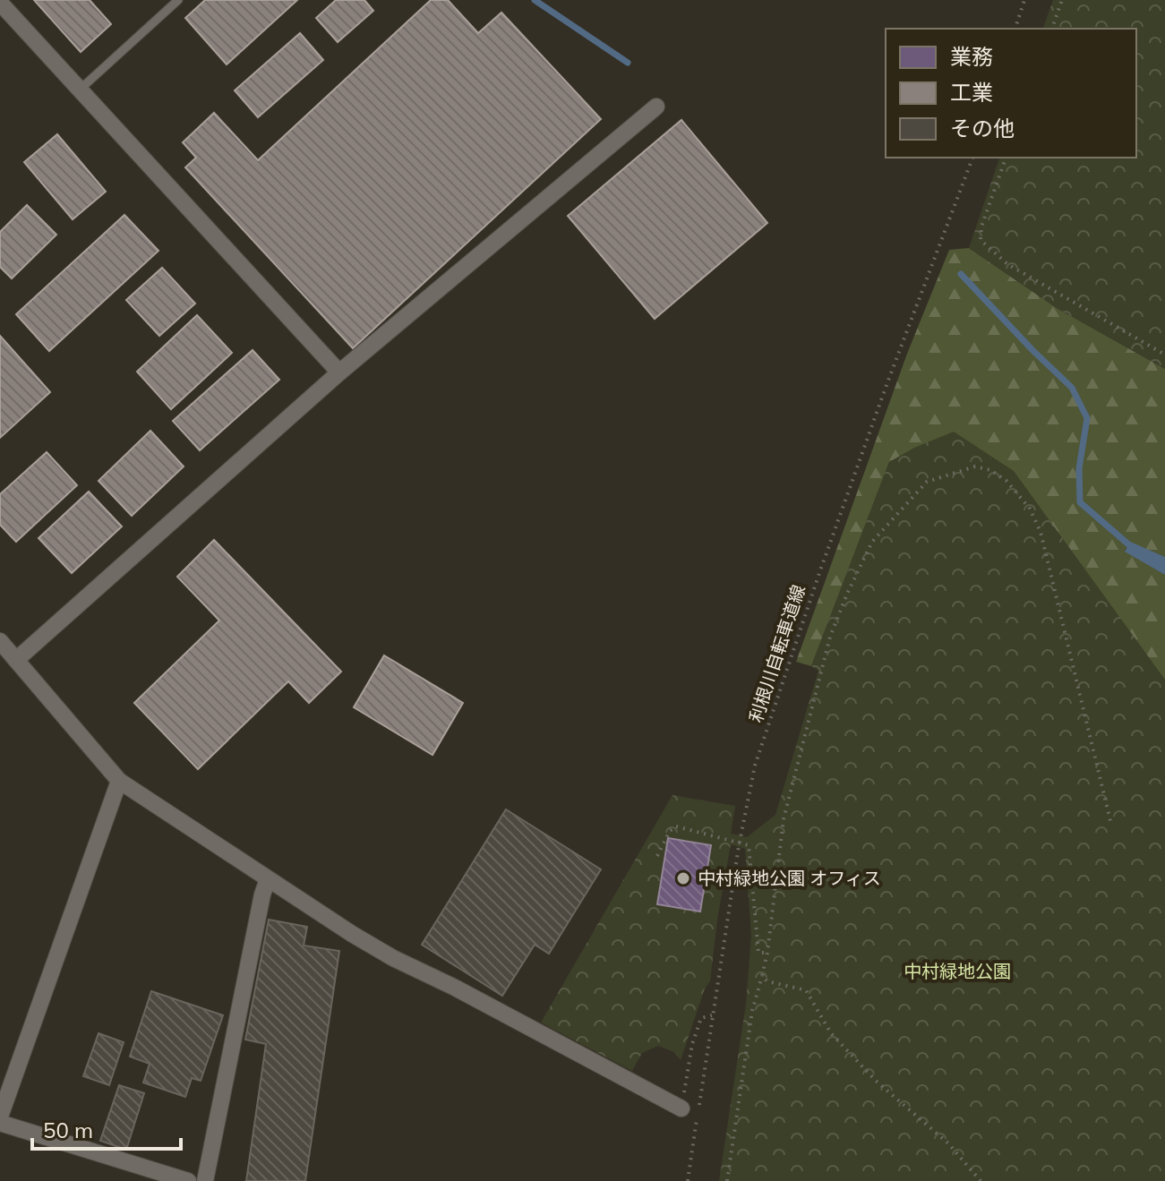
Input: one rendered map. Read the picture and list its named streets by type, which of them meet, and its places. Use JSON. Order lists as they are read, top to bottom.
{
  "streets": {
    "path": ["利根川自転車道線"]
  },
  "parks": ["中村緑地公園"],
  "places": ["中村緑地公園 オフィス"],
  "legend": ["業務", "工業", "その他"],
  "scale_bar": "50 m"
}
